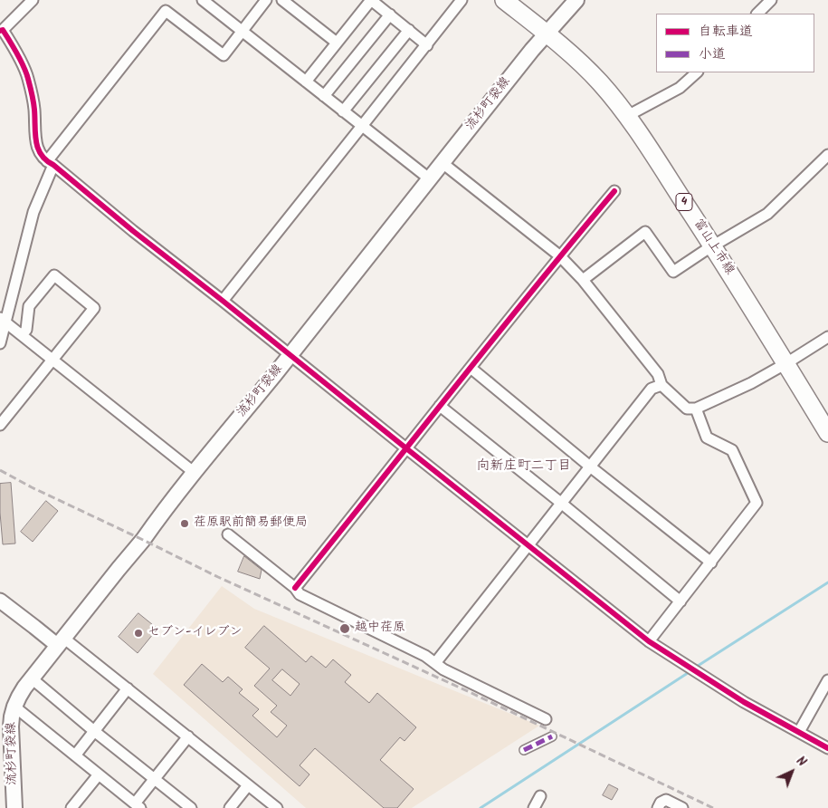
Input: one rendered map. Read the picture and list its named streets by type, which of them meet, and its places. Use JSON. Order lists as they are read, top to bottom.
{
  "streets": {
    "main road": ["流杉町袋線", "4", "富山上市線"]
  },
  "crossings": [
    ["流杉町袋線", "富山上市線"]
  ],
  "districts": ["向新庄町二丁目"],
  "places": ["荏原駅前簡易郵便局", "越中荏原", "セブン-イレブン"],
  "legend": ["自転車道", "小道"],
  "north": "top right"
}
